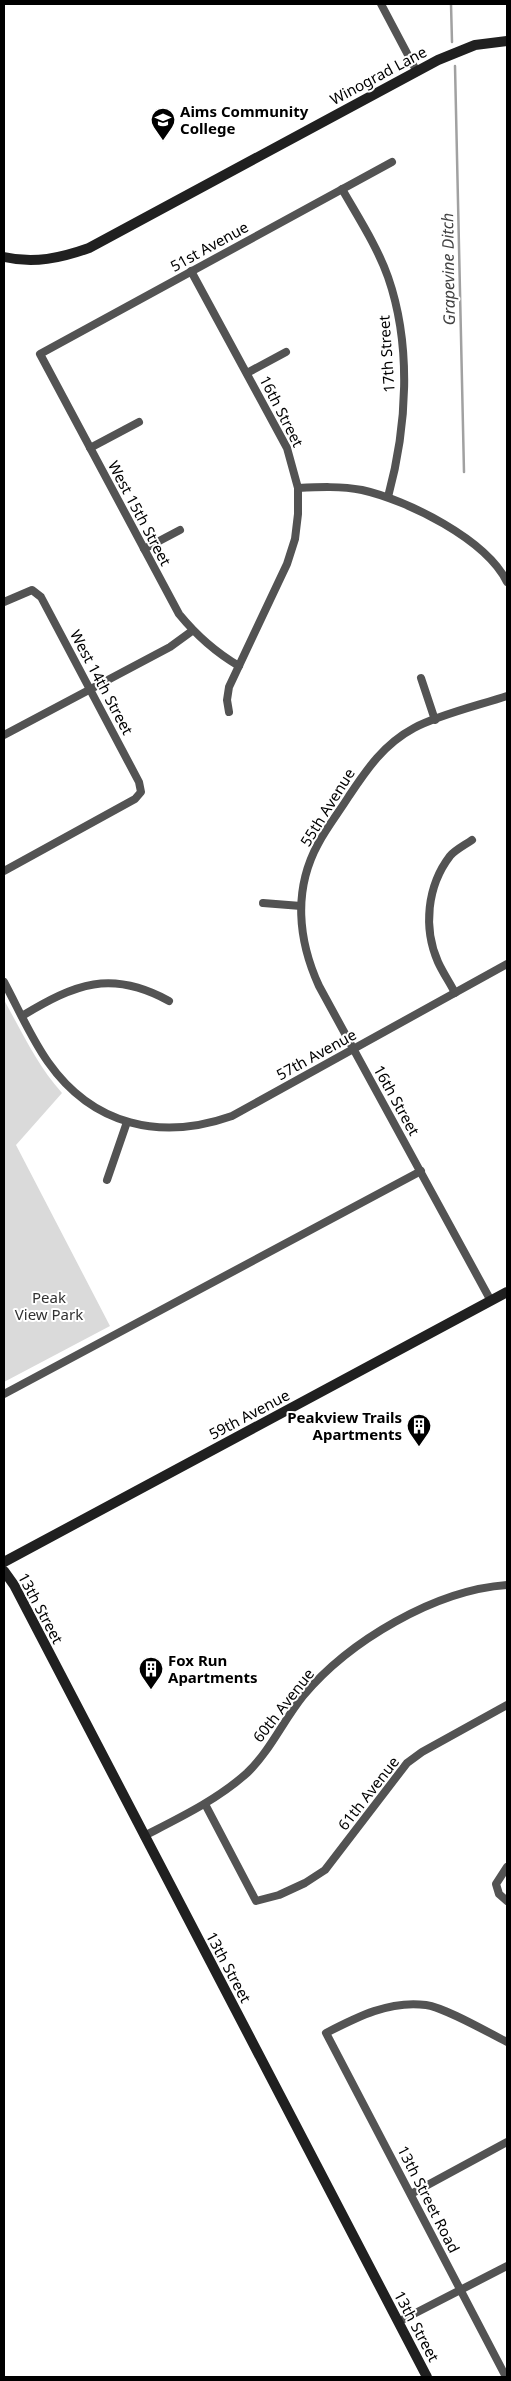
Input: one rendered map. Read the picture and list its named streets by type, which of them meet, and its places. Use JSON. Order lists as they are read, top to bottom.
{
  "streets": {
    "street": [
      "Winograd Lane",
      "51st Avenue",
      "17th Street",
      "16th Street",
      "West 15th Street",
      "West 14th Street",
      "55th Avenue",
      "57th Avenue",
      "59th Avenue",
      "13th Street",
      "60th Avenue",
      "61th Avenue",
      "13th Street Road"
    ]
  },
  "crossings": [
    ["51st Avenue", "17th Street"],
    ["51st Avenue", "16th Street"],
    ["51st Avenue", "West 15th Street"],
    ["16th Street", "West 15th Street"],
    ["16th Street", "55th Avenue"],
    ["16th Street", "57th Avenue"],
    ["16th Street", "59th Avenue"],
    ["13th Street", "60th Avenue"],
    ["60th Avenue", "61th Avenue"]
  ],
  "water": ["Grapevine Ditch"],
  "parks": ["Peak View Park"],
  "places": {
    "school or university": ["Aims Community College"],
    "building": ["Peakview Trails Apartments", "Fox Run Apartments"]
  }
}
